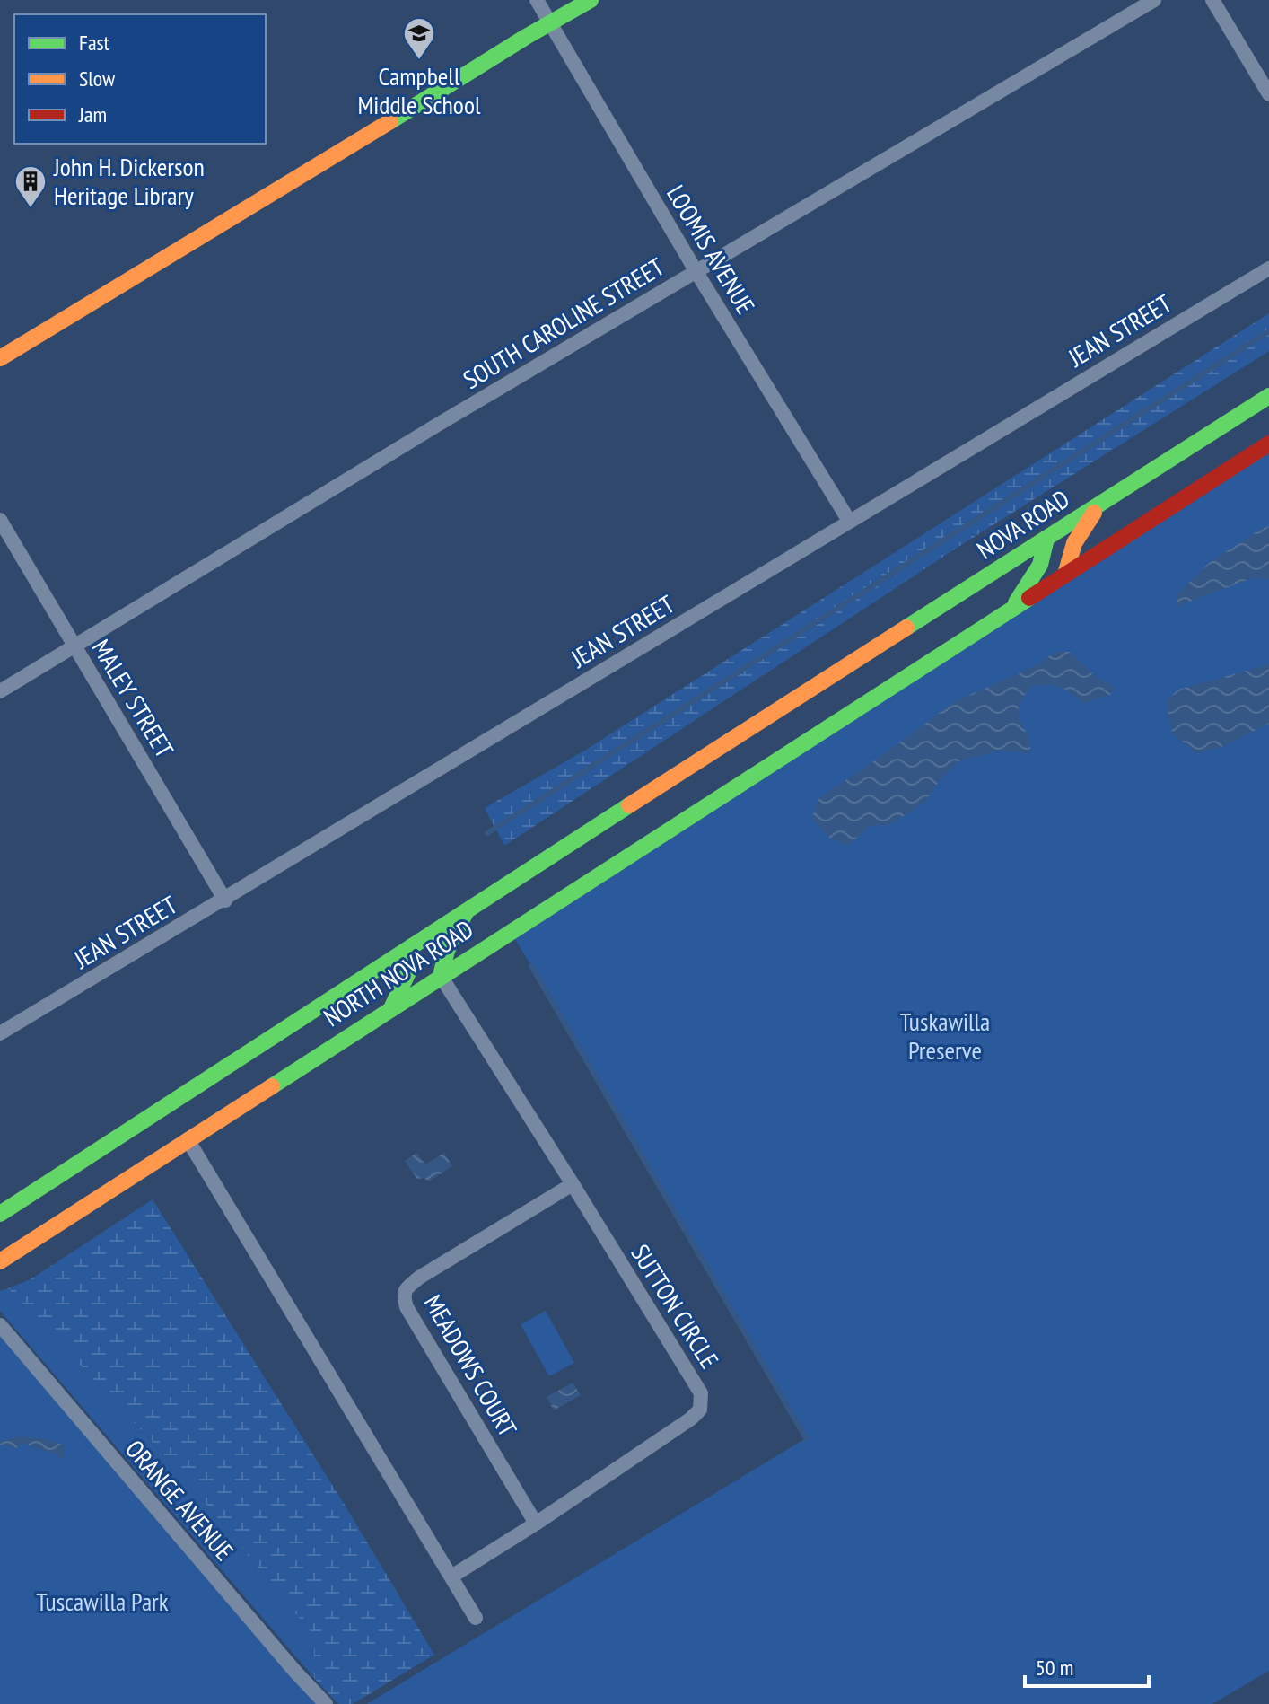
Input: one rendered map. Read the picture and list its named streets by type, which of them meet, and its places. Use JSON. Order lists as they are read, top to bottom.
{
  "streets": {
    "main road": ["NOVA ROAD", "NORTH NOVA ROAD"],
    "street": [
      "LOOMIS AVENUE",
      "SOUTH CAROLINE STREET",
      "JEAN STREET",
      "MALEY STREET",
      "SUTTON CIRCLE",
      "MEADOWS COURT",
      "ORANGE AVENUE"
    ]
  },
  "crossings": [
    ["LOOMIS AVENUE", "SOUTH CAROLINE STREET"],
    ["LOOMIS AVENUE", "JEAN STREET"],
    ["SOUTH CAROLINE STREET", "MALEY STREET"],
    ["JEAN STREET", "MALEY STREET"],
    ["NOVA ROAD", "NORTH NOVA ROAD"],
    ["NORTH NOVA ROAD", "SUTTON CIRCLE"],
    ["SUTTON CIRCLE", "MEADOWS COURT"]
  ],
  "parks": ["Tuskawilla Preserve", "Tuscawilla Park"],
  "places": {
    "school or university": ["Campbell Middle School"],
    "building": ["John H. Dickerson Heritage Library"]
  },
  "legend": ["Fast", "Slow", "Jam"],
  "scale_bar": "50 m"
}
